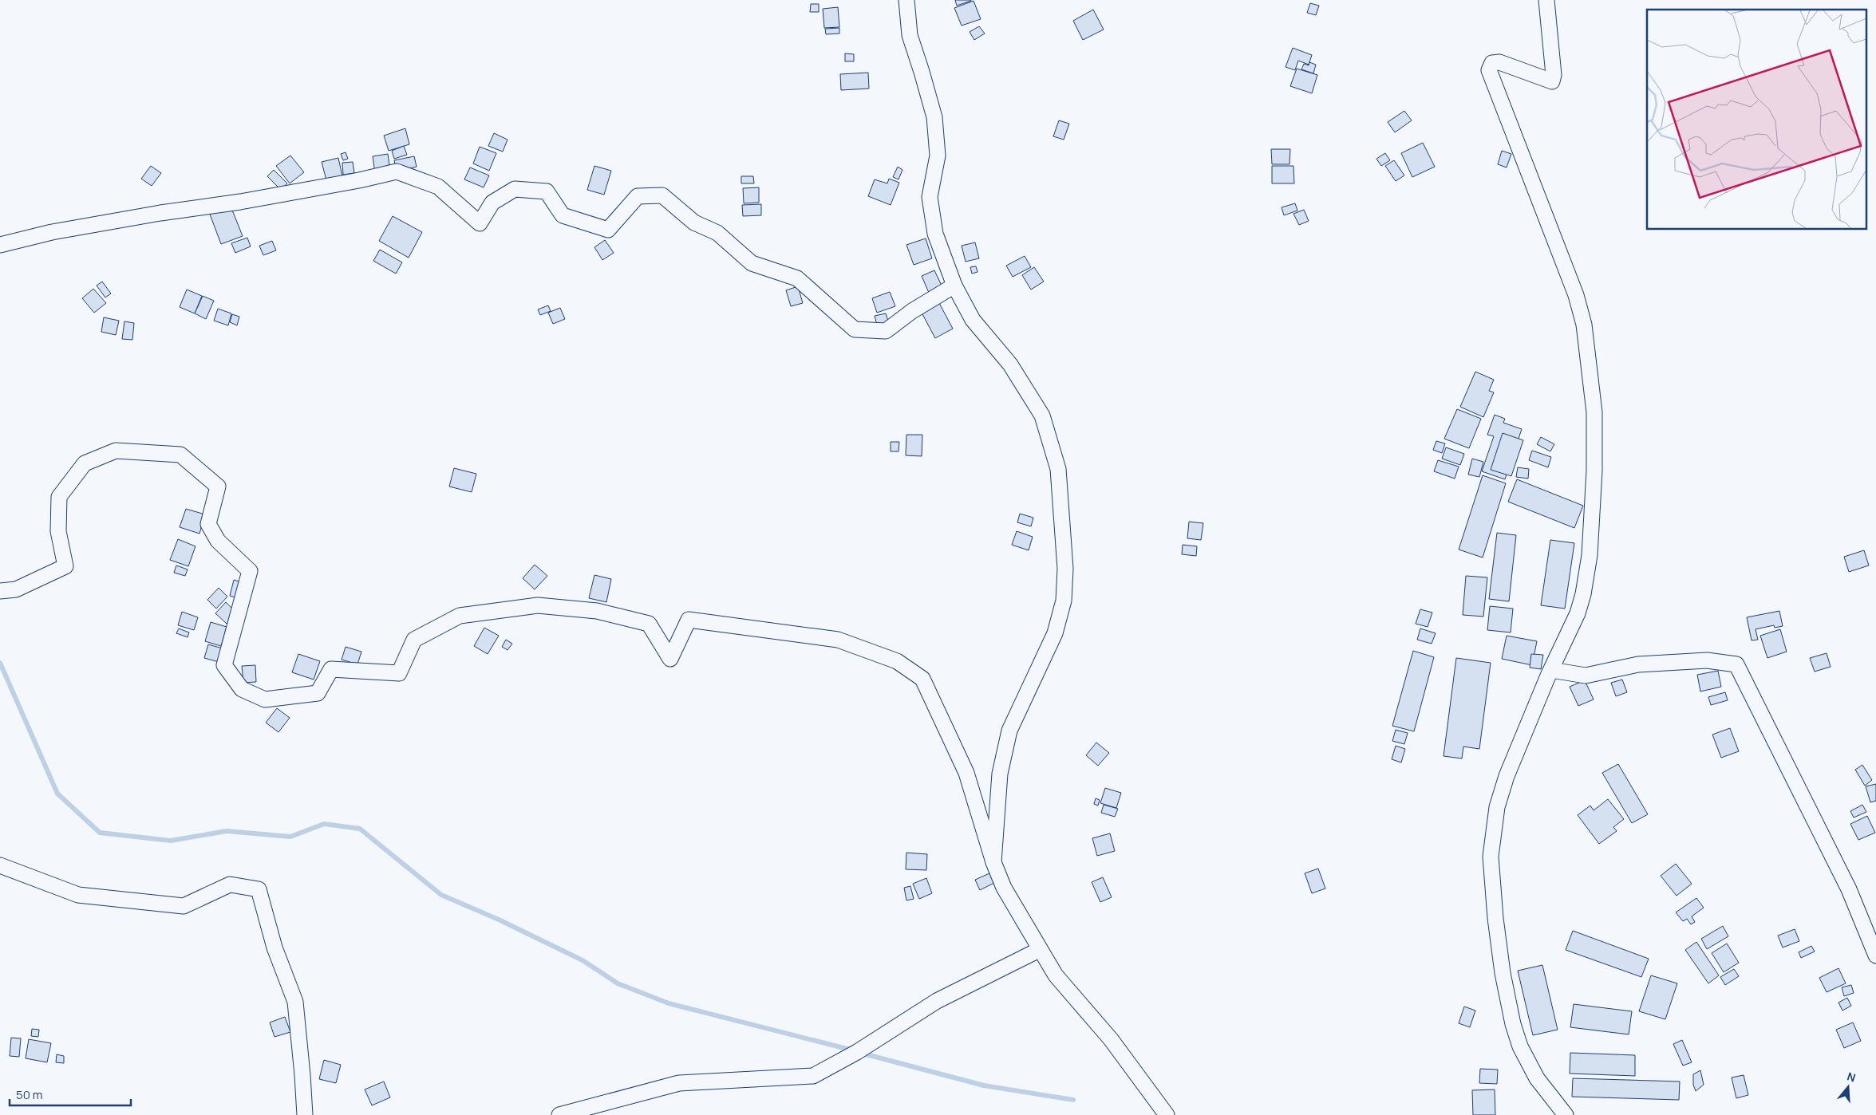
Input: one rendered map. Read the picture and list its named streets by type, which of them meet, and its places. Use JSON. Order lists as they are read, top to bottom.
{
  "scale_bar": "50 m",
  "north": "top"
}
